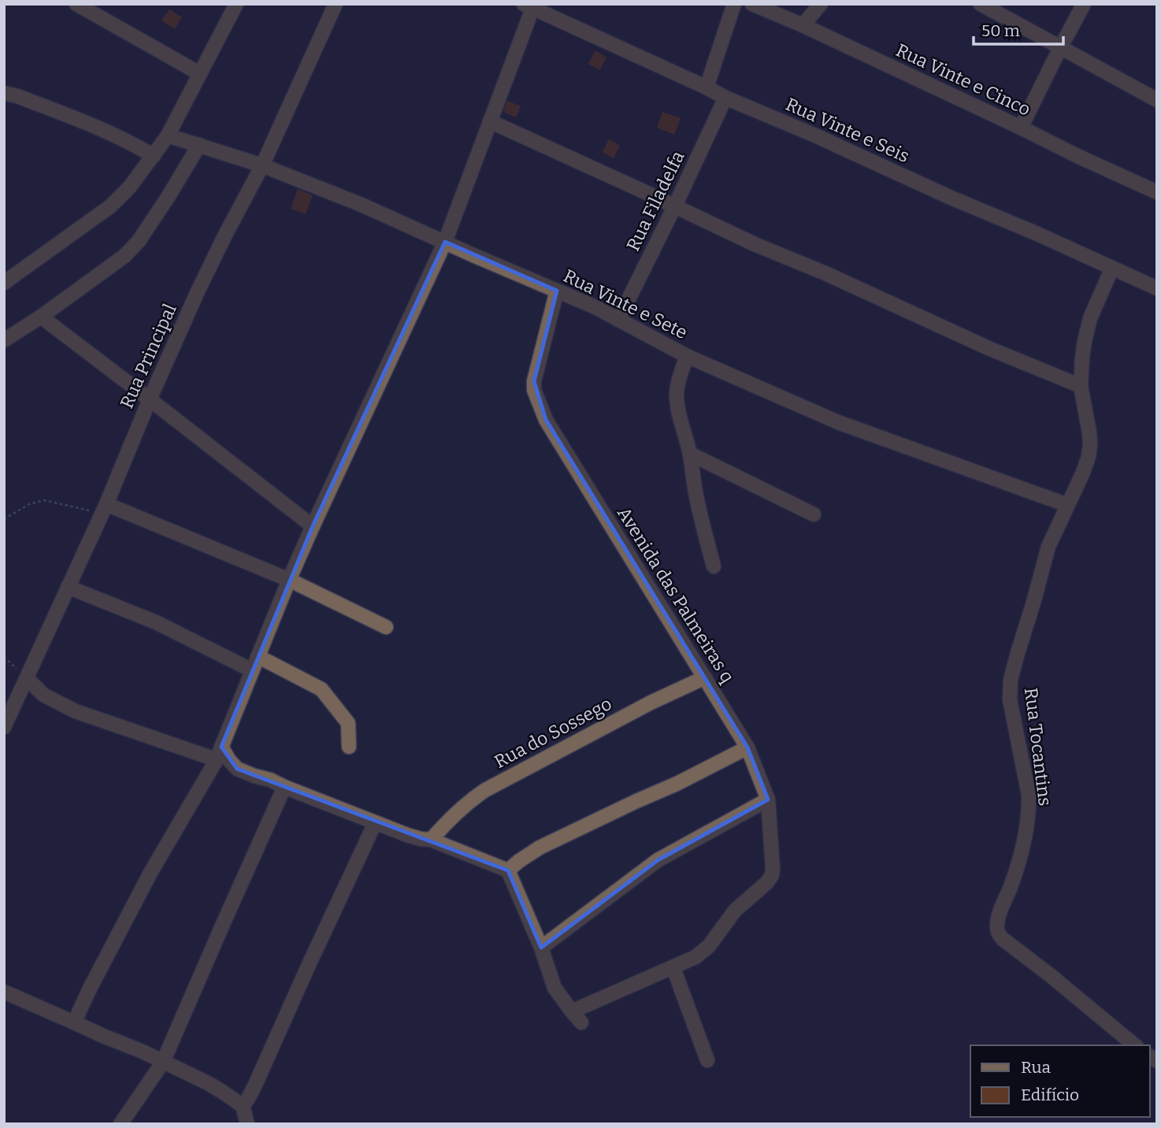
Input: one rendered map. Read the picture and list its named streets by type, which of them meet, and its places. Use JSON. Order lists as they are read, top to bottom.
{
  "streets": {
    "street": [
      "Rua Vinte e Cinco",
      "Rua Vinte e Seis",
      "Rua Filadelfa",
      "Rua Vinte e Sete",
      "Rua Principal",
      "Avenida das Palmeiras q",
      "Rua do Sossego",
      "Rua Tocantins"
    ]
  },
  "crossings": [
    ["Rua Vinte e Seis", "Rua Filadelfa"],
    ["Rua Vinte e Seis", "Rua Tocantins"],
    ["Rua Filadelfa", "Rua Vinte e Sete"],
    ["Rua Vinte e Sete", "Rua Principal"],
    ["Rua Vinte e Sete", "Avenida das Palmeiras q"],
    ["Rua Vinte e Sete", "Rua Tocantins"],
    ["Avenida das Palmeiras q", "Rua do Sossego"]
  ],
  "legend": ["Rua", "Edifício"],
  "scale_bar": "50 m"
}
